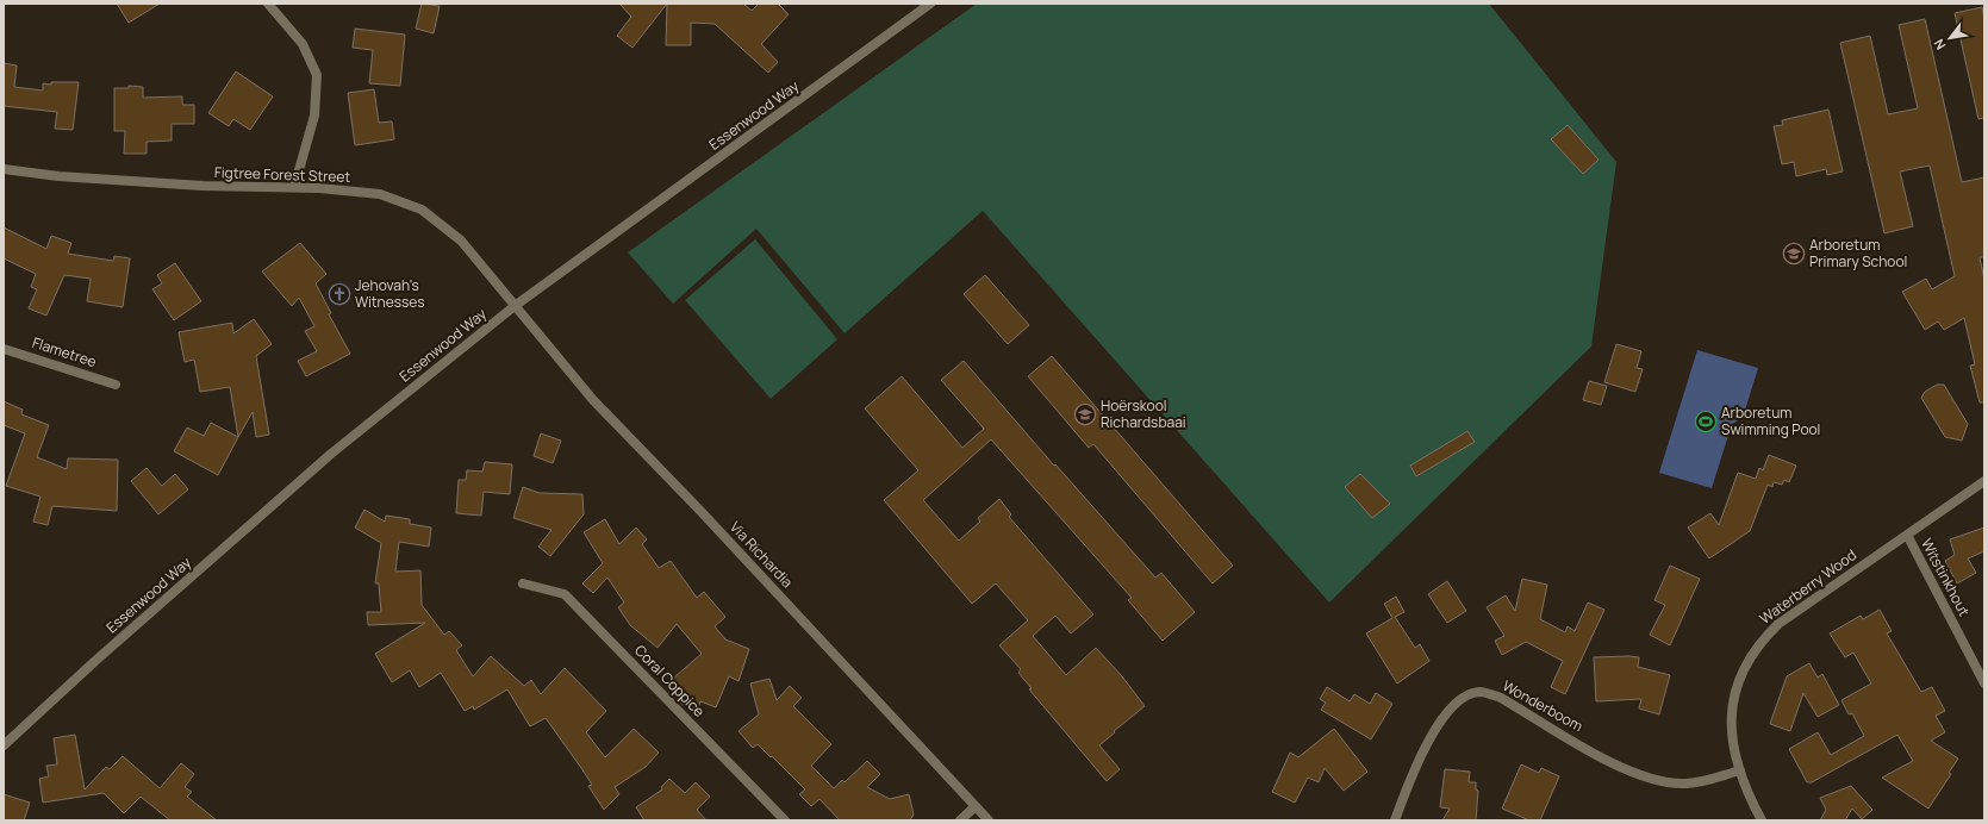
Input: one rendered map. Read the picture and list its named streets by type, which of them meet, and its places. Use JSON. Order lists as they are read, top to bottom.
{
  "streets": {
    "street": [
      "Essenwood Way",
      "Figtree Forest Street",
      "Flametree",
      "Via Richardia",
      "Witstinkhout",
      "Waterberry Wood",
      "Coral Coppice",
      "Wonderboom"
    ]
  },
  "crossings": [
    ["Essenwood Way", "Figtree Forest Street"],
    ["Essenwood Way", "Via Richardia"],
    ["Figtree Forest Street", "Via Richardia"],
    ["Witstinkhout", "Waterberry Wood"],
    ["Waterberry Wood", "Wonderboom"]
  ],
  "places": {
    "school or university": ["Arboretum Primary School", "Hoërskool Richardsbaai"],
    "church": ["Jehovah's Witnesses"],
    "sports": ["Arboretum Swimming Pool"]
  },
  "north": "bottom left"
}
